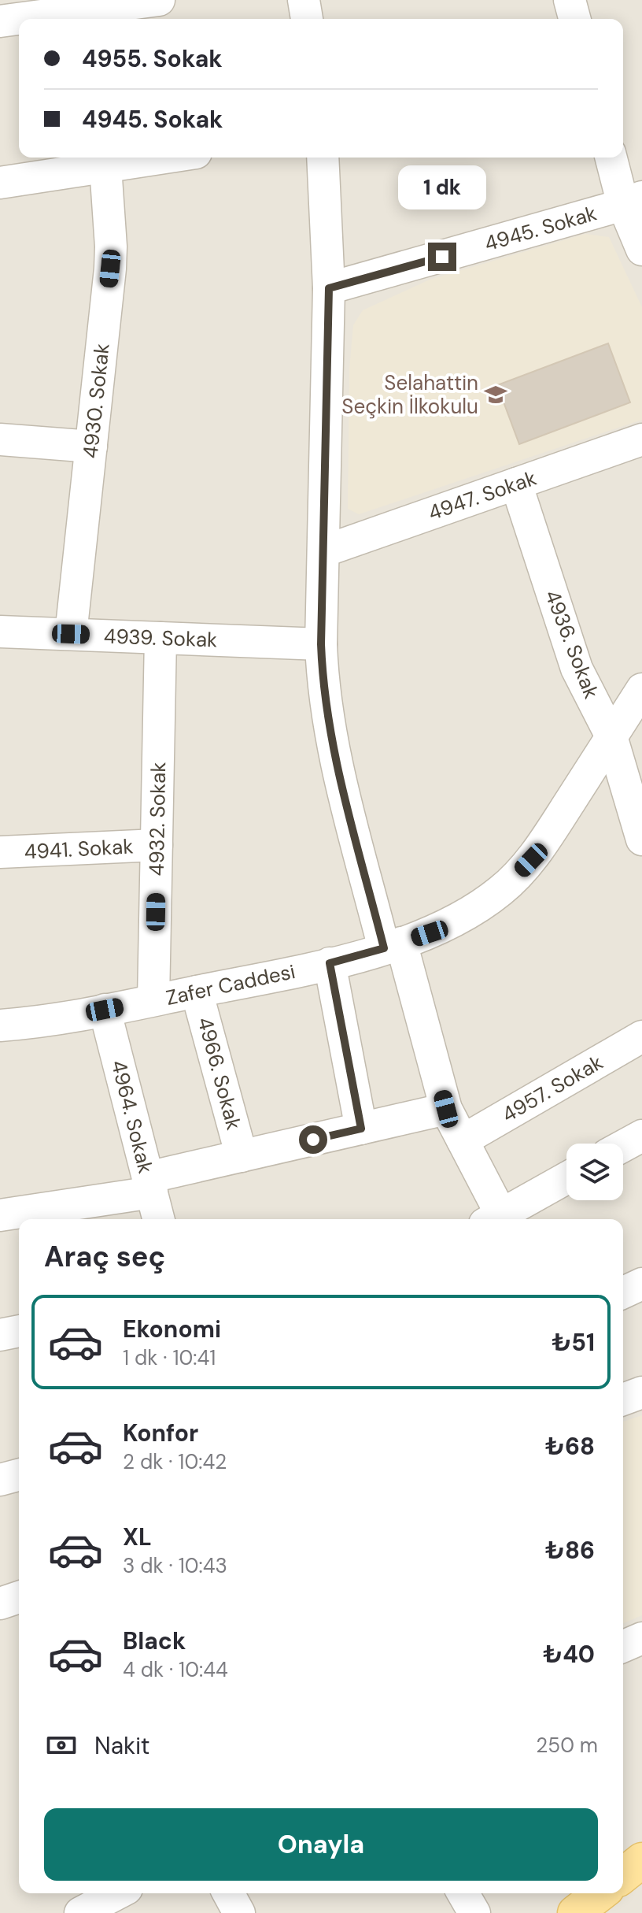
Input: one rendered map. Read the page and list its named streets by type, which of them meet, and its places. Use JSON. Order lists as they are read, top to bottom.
{
  "streets": {
    "street": [
      "4945. Sokak",
      "4930. Sokak",
      "4947. Sokak",
      "4939. Sokak",
      "4936. Sokak",
      "4932. Sokak",
      "4941. Sokak",
      "Zafer Caddesi",
      "4966. Sokak",
      "4957. Sokak",
      "4964. Sokak"
    ]
  },
  "crossings": [
    ["4930. Sokak", "4939. Sokak"],
    ["4947. Sokak", "4936. Sokak"],
    ["4939. Sokak", "4932. Sokak"],
    ["4936. Sokak", "Zafer Caddesi"],
    ["4932. Sokak", "4941. Sokak"],
    ["4932. Sokak", "Zafer Caddesi"],
    ["Zafer Caddesi", "4966. Sokak"],
    ["Zafer Caddesi", "4964. Sokak"]
  ],
  "places": {
    "school or university": ["Selahattin Seçkin İlkokulu"]
  },
  "page": {
    "banner": ["4955. Sokak", "4945. Sokak"],
    "bubble": "1 dk",
    "heading": "Araç seç",
    "list": [
      {
        "name": "Ekonomi",
        "note": "1 dk · 10:41",
        "value": "₺51"
      },
      {
        "name": "Konfor",
        "note": "2 dk · 10:42",
        "value": "₺68"
      },
      {
        "name": "XL",
        "note": "3 dk · 10:43",
        "value": "₺86"
      },
      {
        "name": "Black",
        "note": "4 dk · 10:44",
        "value": "₺40"
      }
    ],
    "pay": ["Nakit", "250 m"],
    "buttons": "Onayla"
  }
}
